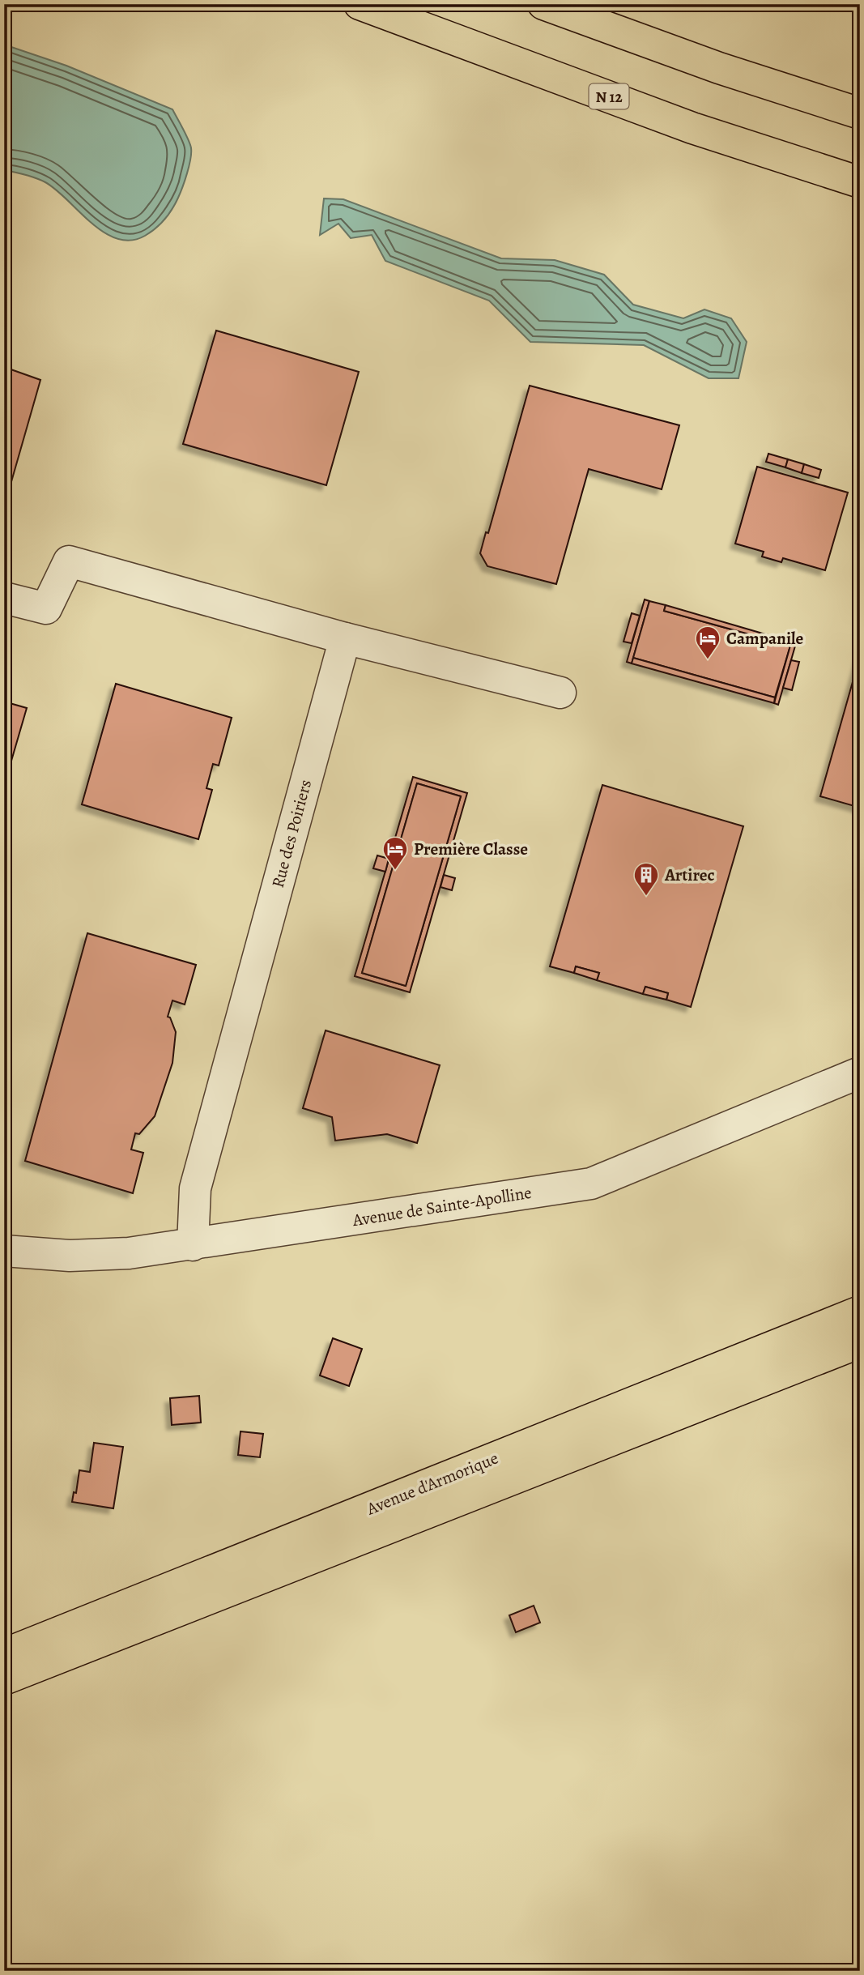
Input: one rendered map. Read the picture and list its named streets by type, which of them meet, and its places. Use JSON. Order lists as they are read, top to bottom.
{
  "streets": {
    "main road": ["N 12", "Avenue d'Armorique"],
    "street": ["Rue des Poiriers", "Avenue de Sainte-Apolline"]
  },
  "crossings": [
    ["Rue des Poiriers", "Avenue de Sainte-Apolline"]
  ],
  "places": {
    "hotel": ["Campanile", "Première Classe"],
    "building": ["Artirec"]
  }
}
